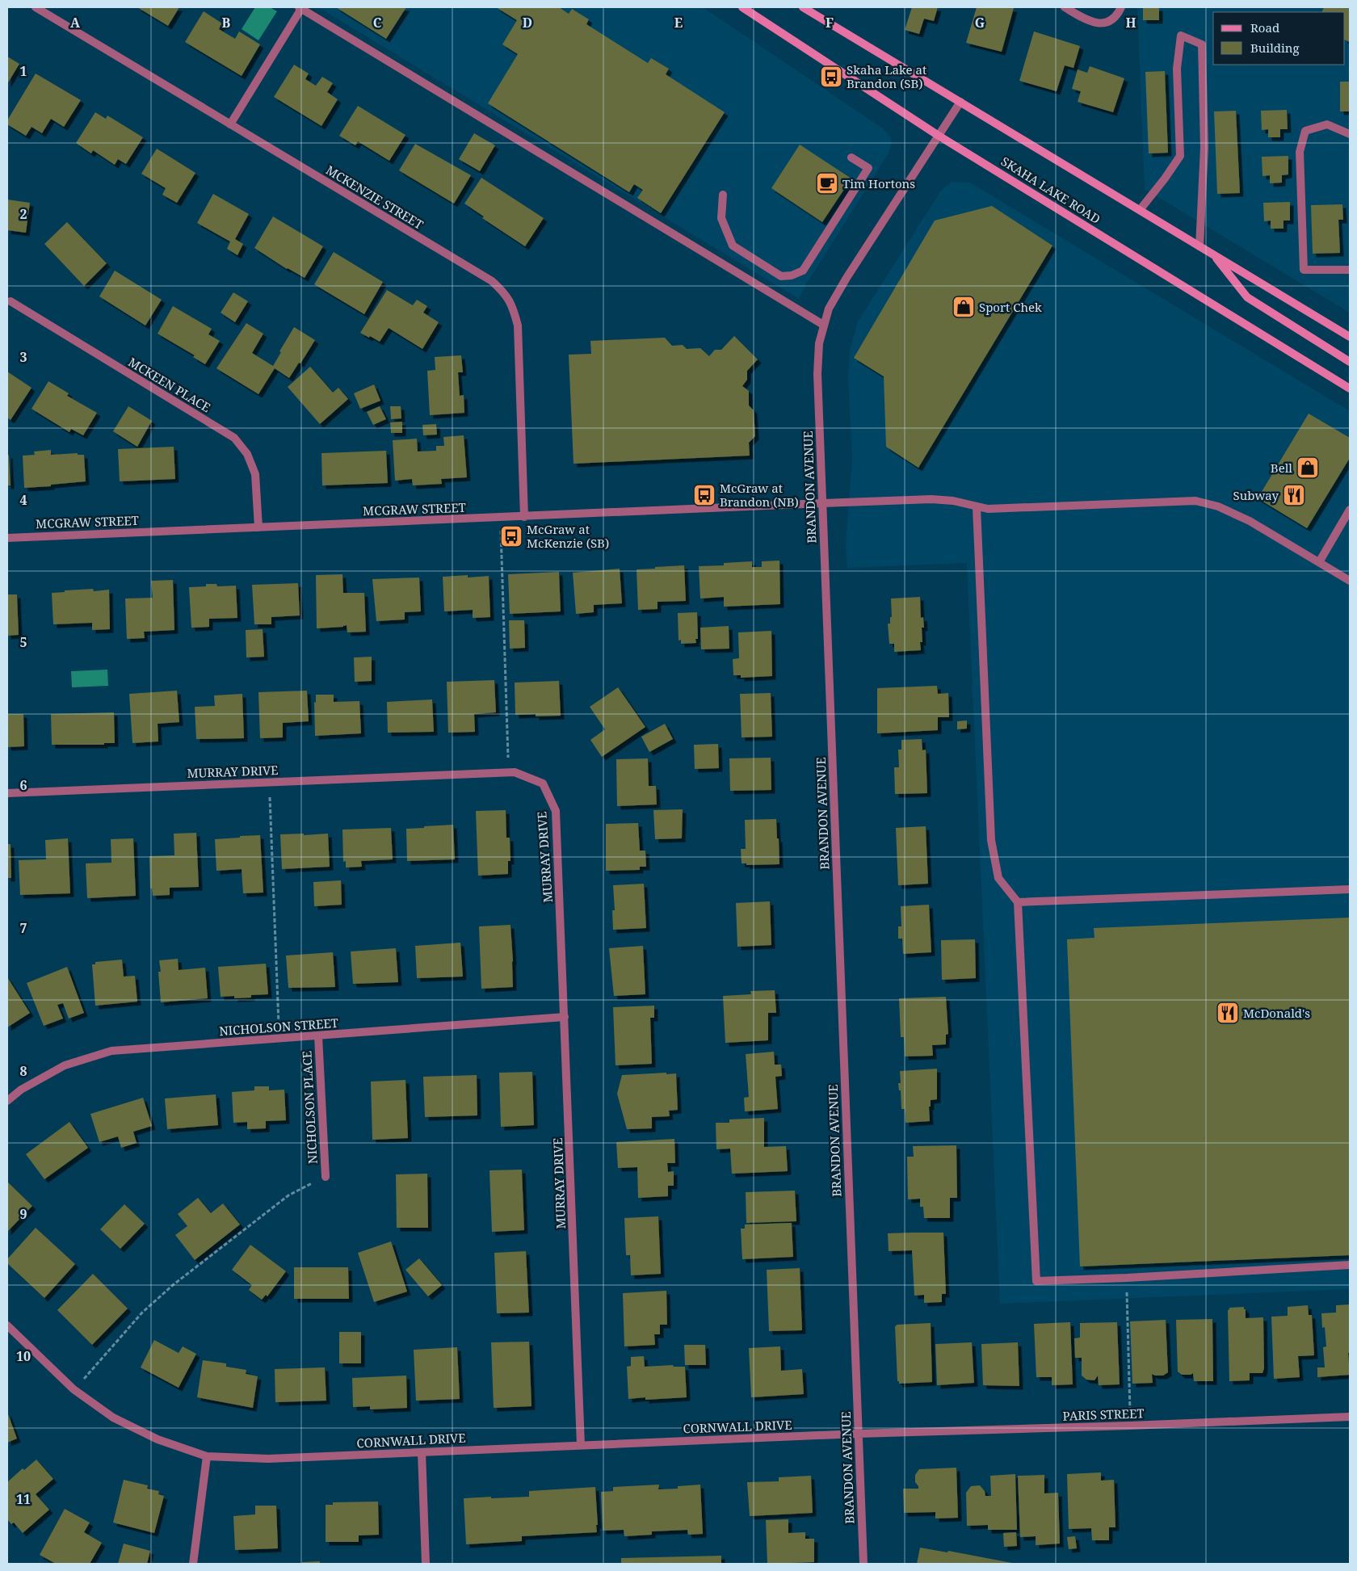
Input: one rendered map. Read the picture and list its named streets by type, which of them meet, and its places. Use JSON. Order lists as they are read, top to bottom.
{
  "streets": {
    "main road": ["SKAHA LAKE ROAD"],
    "street": [
      "MCKENZIE STREET",
      "MCKEEN PLACE",
      "BRANDON AVENUE",
      "MCGRAW STREET",
      "MURRAY DRIVE",
      "NICHOLSON STREET",
      "NICHOLSON PLACE",
      "PARIS STREET",
      "CORNWALL DRIVE"
    ]
  },
  "crossings": [
    ["SKAHA LAKE ROAD", "BRANDON AVENUE"],
    ["MCKENZIE STREET", "MCGRAW STREET"],
    ["MCKEEN PLACE", "MCGRAW STREET"],
    ["BRANDON AVENUE", "MCGRAW STREET"],
    ["BRANDON AVENUE", "PARIS STREET"],
    ["BRANDON AVENUE", "CORNWALL DRIVE"],
    ["MURRAY DRIVE", "NICHOLSON STREET"],
    ["MURRAY DRIVE", "CORNWALL DRIVE"],
    ["NICHOLSON STREET", "NICHOLSON PLACE"],
    ["PARIS STREET", "CORNWALL DRIVE"]
  ],
  "places": {
    "bus stop": ["Skaha Lake at Brandon (SB)", "McGraw at Brandon (NB)", "McGraw at McKenzie (SB)"],
    "cafe": ["Tim Hortons"],
    "shop": ["Sport Chek", "Bell"],
    "restaurant": ["Subway", "McDonald's"]
  },
  "legend": ["Road", "Building"],
  "grid": {
    "columns": [
      "A",
      "B",
      "C",
      "D",
      "E",
      "F",
      "G",
      "H"
    ],
    "rows": [
      "1",
      "2",
      "3",
      "4",
      "5",
      "6",
      "7",
      "8",
      "9",
      "10",
      "11"
    ]
  }
}
